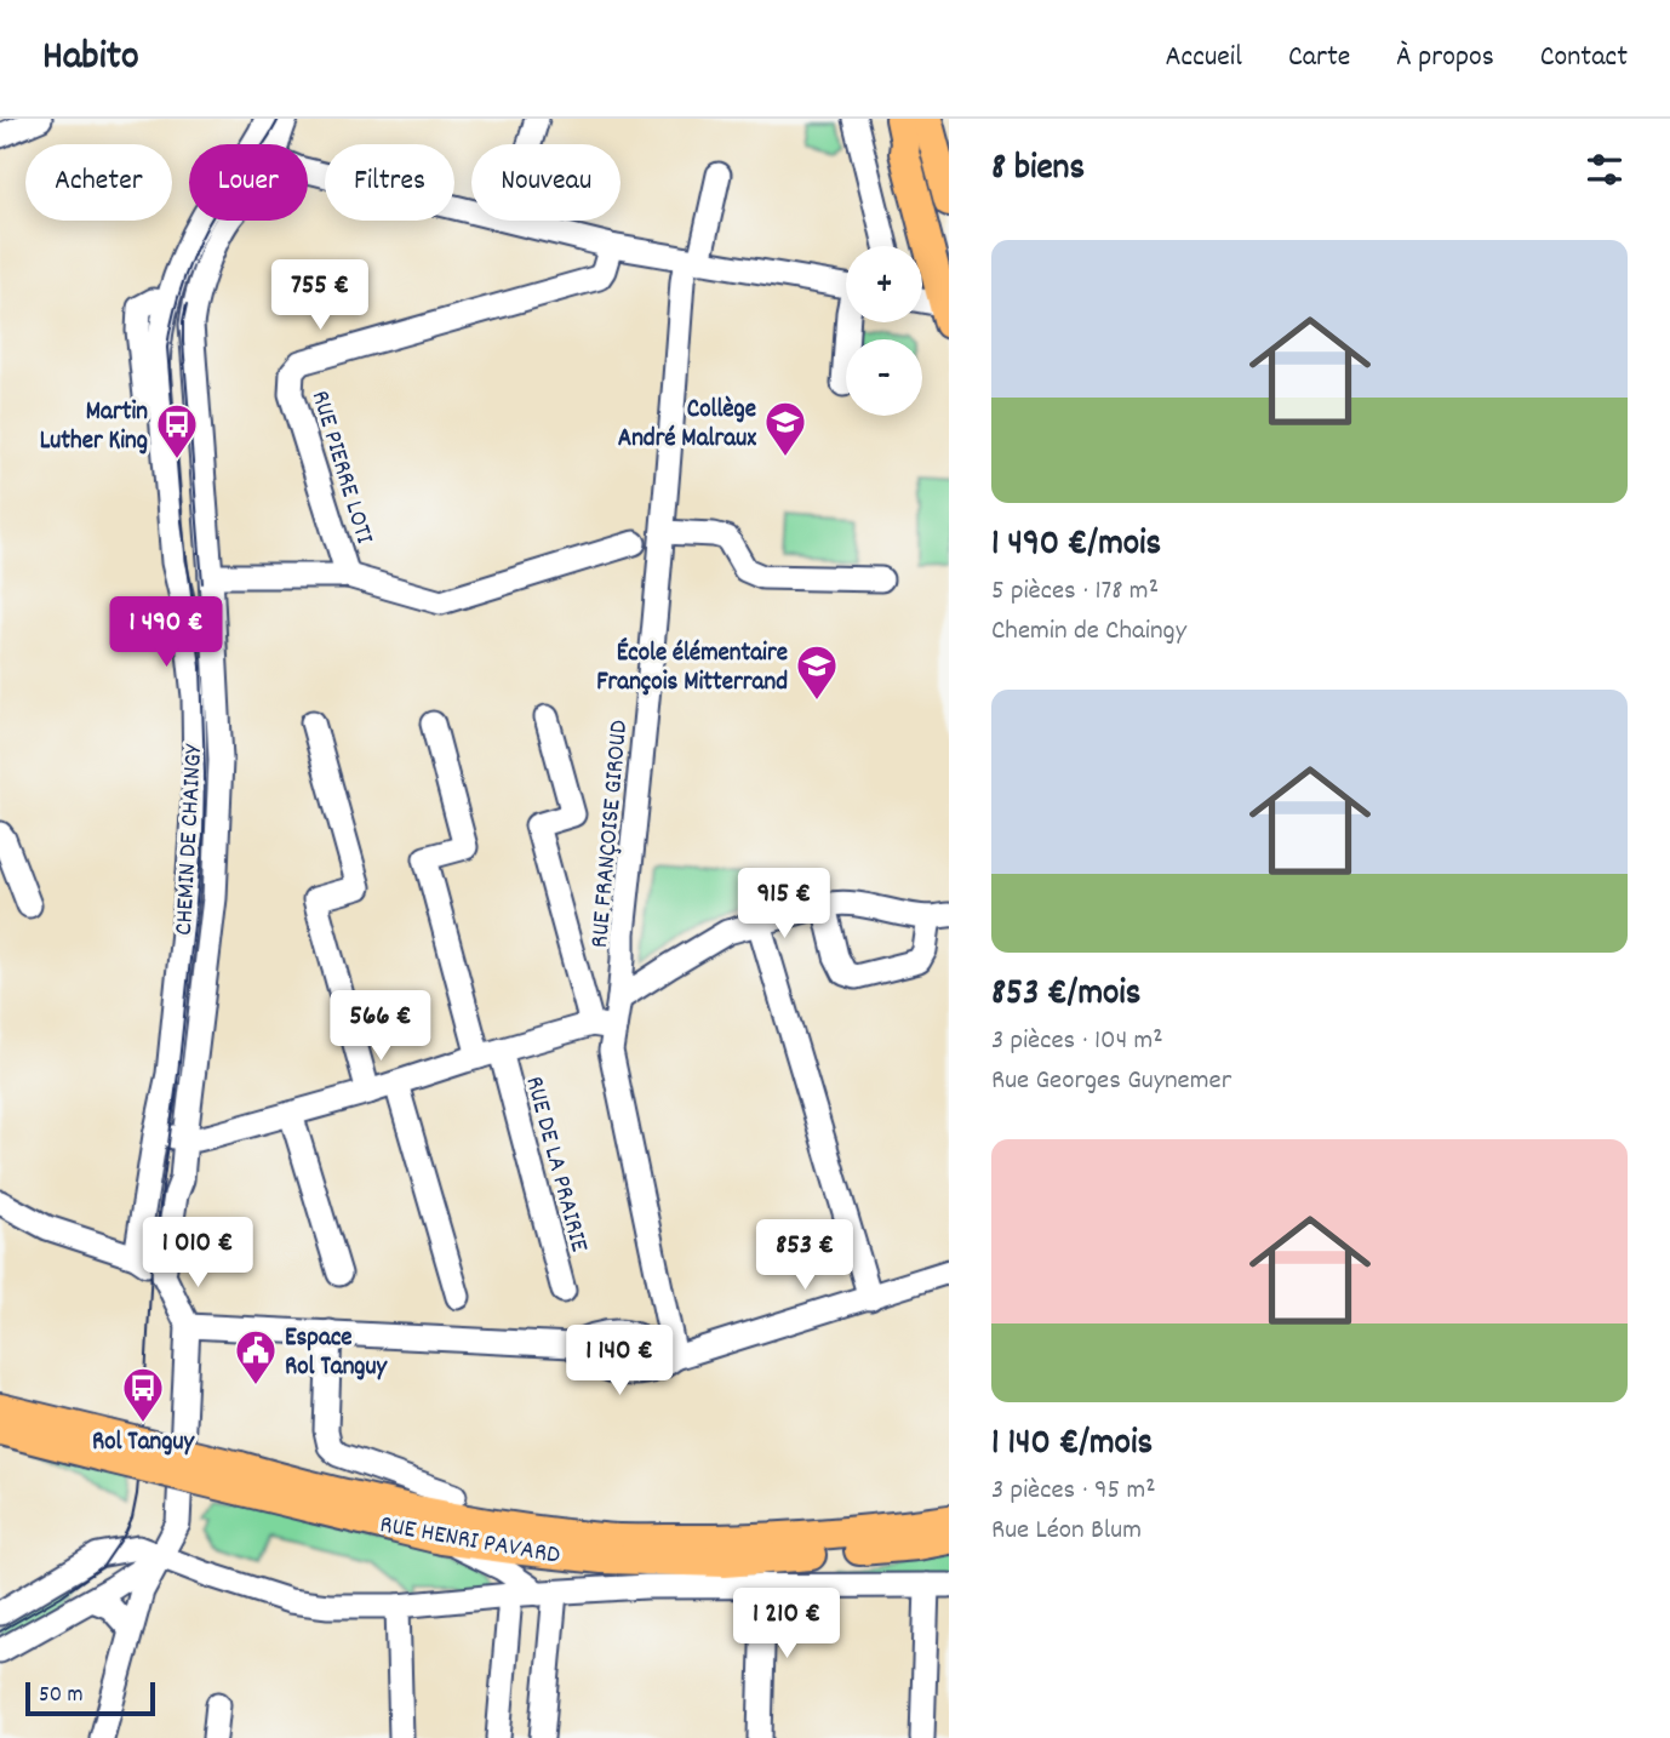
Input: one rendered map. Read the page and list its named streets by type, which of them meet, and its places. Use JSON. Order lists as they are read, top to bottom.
{
  "streets": {
    "main road": ["RUE HENRI PAVARD"],
    "street": [
      "RUE PIERRE LOTI",
      "RUE FRANÇOISE GIROUD",
      "CHEMIN DE CHAINGY",
      "RUE DE LA PRAIRIE"
    ]
  },
  "crossings": [
    ["RUE FRANÇOISE GIROUD", "RUE DE LA PRAIRIE"],
    ["CHEMIN DE CHAINGY", "RUE DE LA PRAIRIE"]
  ],
  "places": {
    "school or university": ["Collège André Malraux", "École élémentaire François Mitterrand"],
    "bus stop": ["Martin Luther King", "Rol Tanguy"],
    "public building": ["Espace Rol Tanguy"]
  },
  "scale_bar": "50 m",
  "page": {
    "header": "Habito",
    "nav": [
      "Accueil",
      "Carte",
      "À propos",
      "Contact"
    ],
    "heading": "8 biens",
    "chip": [
      "Acheter",
      "Louer",
      "Filtres",
      "Nouveau"
    ],
    "list": [
      {
        "name": "1 490 €/mois",
        "note": "5 pièces · 178 m² · Chemin de Chaingy"
      },
      {
        "name": "853 €/mois",
        "note": "3 pièces · 104 m² · Rue Georges Guynemer"
      },
      {
        "name": "1 140 €/mois",
        "note": "3 pièces · 95 m² · Rue Léon Blum"
      }
    ],
    "map_buttons": ["+", "−"],
    "price": [
      "755 €",
      "1 490 €",
      "915 €",
      "566 €",
      "1 010 €",
      "853 €",
      "1 140 €",
      "1 210 €"
    ],
    "scale": "50 m"
  }
}
